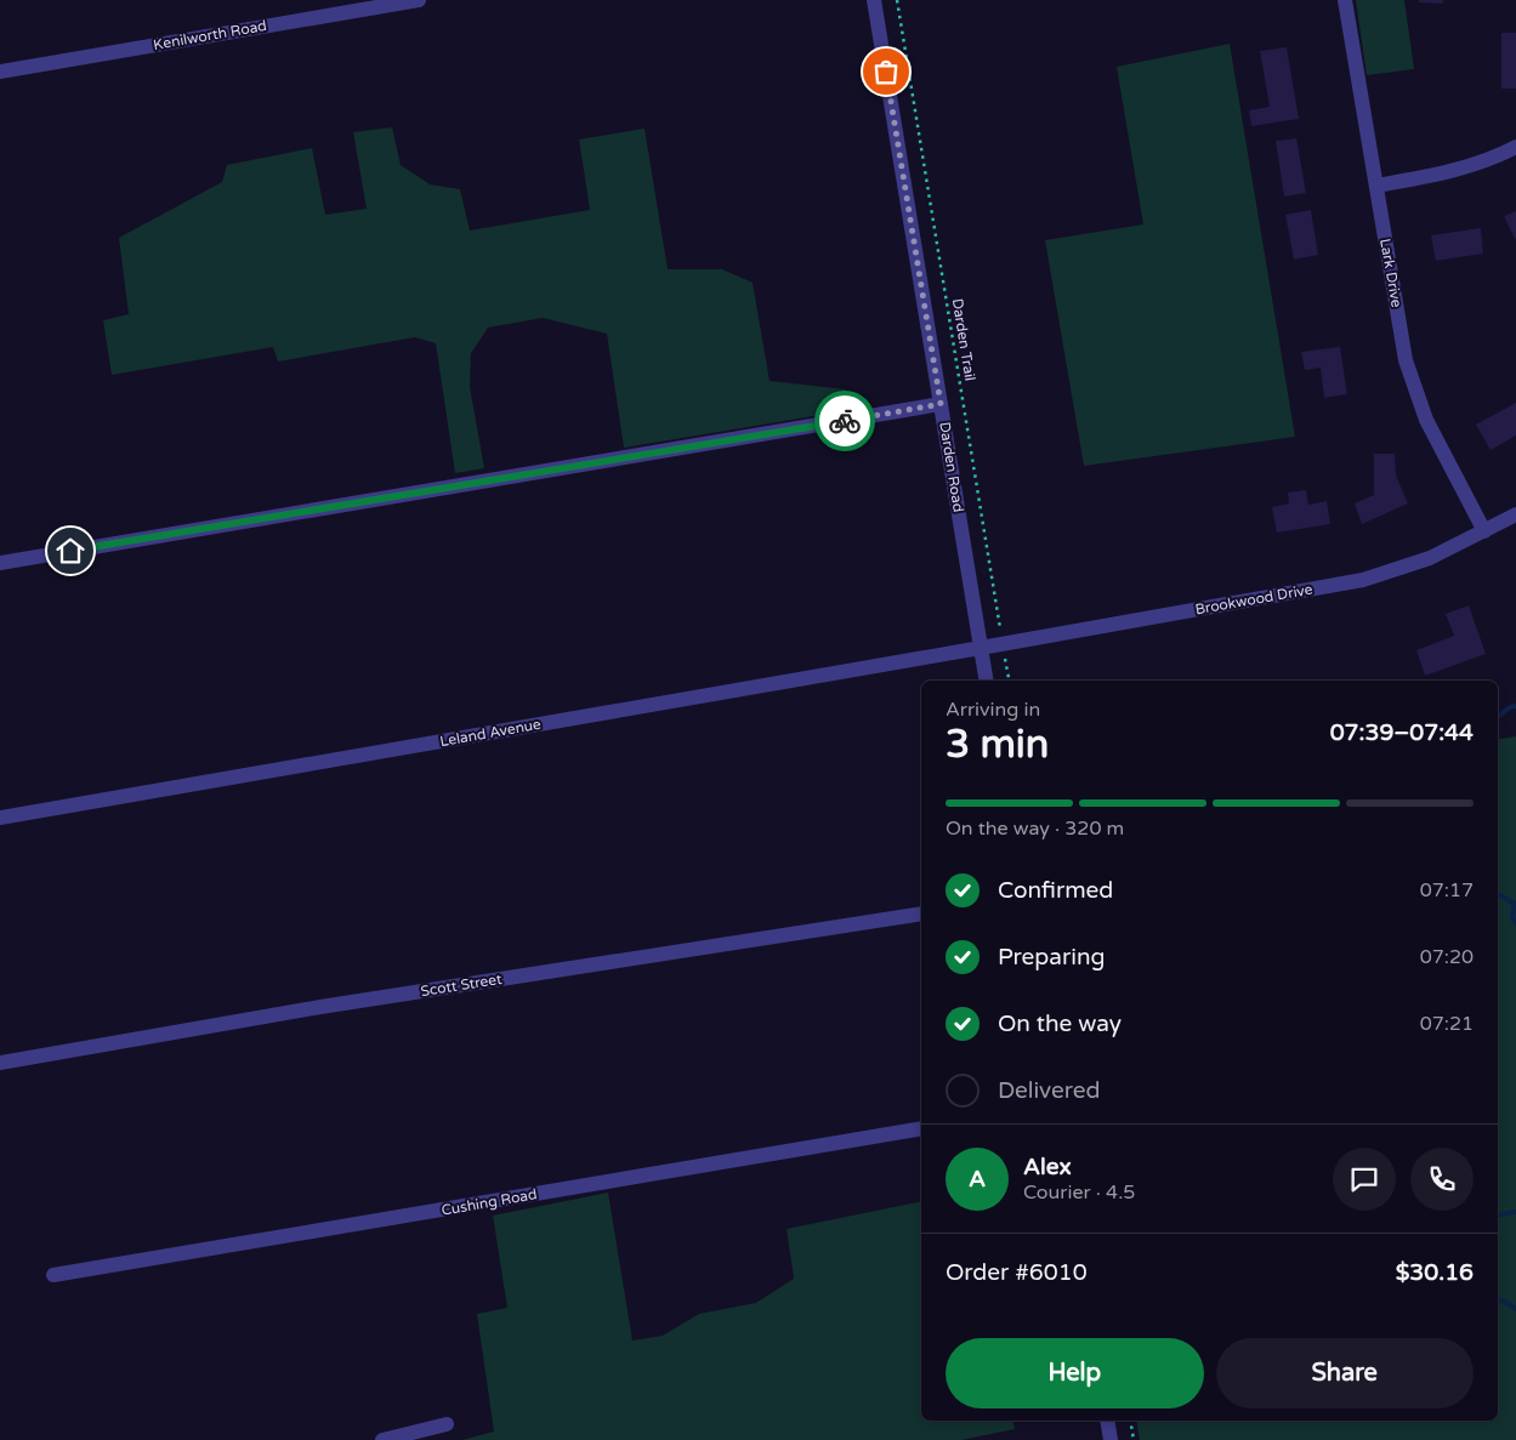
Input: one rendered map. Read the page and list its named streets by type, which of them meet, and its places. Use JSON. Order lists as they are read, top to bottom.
{
  "streets": {
    "street": [
      "Kenilworth Road",
      "Lark Drive",
      "Darden Road",
      "Brookwood Drive",
      "Leland Avenue",
      "Scott Street",
      "Cushing Road"
    ],
    "path": ["Darden Trail"]
  },
  "crossings": [
    ["Lark Drive", "Brookwood Drive"],
    ["Darden Trail", "Brookwood Drive"],
    ["Darden Road", "Brookwood Drive"],
    ["Darden Road", "Leland Avenue"],
    ["Brookwood Drive", "Leland Avenue"]
  ],
  "page": {
    "heading": ["3 min", "Arriving in", "07:39–07:44"],
    "panel": [
      "Alex",
      "Courier · 4.5",
      "Order #6010",
      "$30.16"
    ],
    "bar": "On the way · 320 m",
    "list": [
      ["Confirmed", "07:17"],
      ["Preparing", "07:20"],
      ["On the way", "07:21"],
      "Delivered"
    ],
    "round": "A",
    "buttons": ["Help", "Share"]
  }
}
